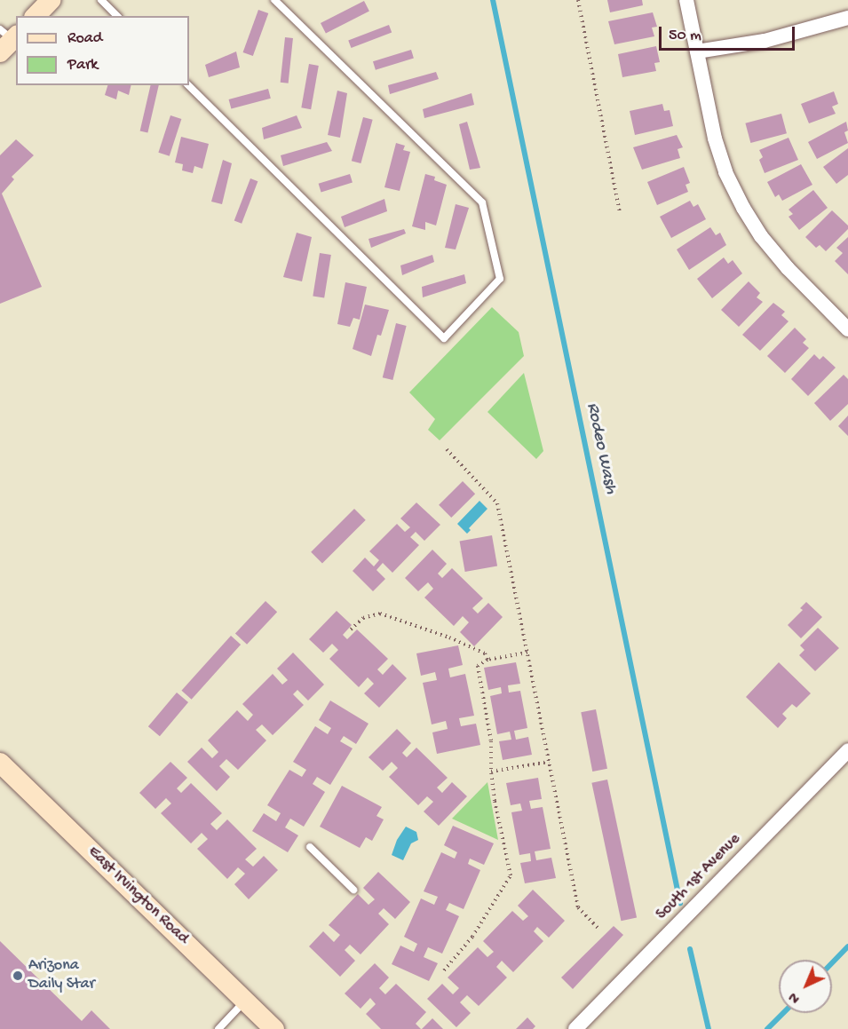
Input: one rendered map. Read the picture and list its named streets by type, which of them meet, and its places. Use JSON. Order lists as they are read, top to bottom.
{
  "streets": {
    "main road": ["East Irvington Road"],
    "street": ["South 1st Avenue"]
  },
  "water": ["Rodeo Wash"],
  "places": ["Arizona Daily Star"],
  "legend": ["Road", "Park"],
  "scale_bar": "50 m",
  "north": "bottom left"
}
